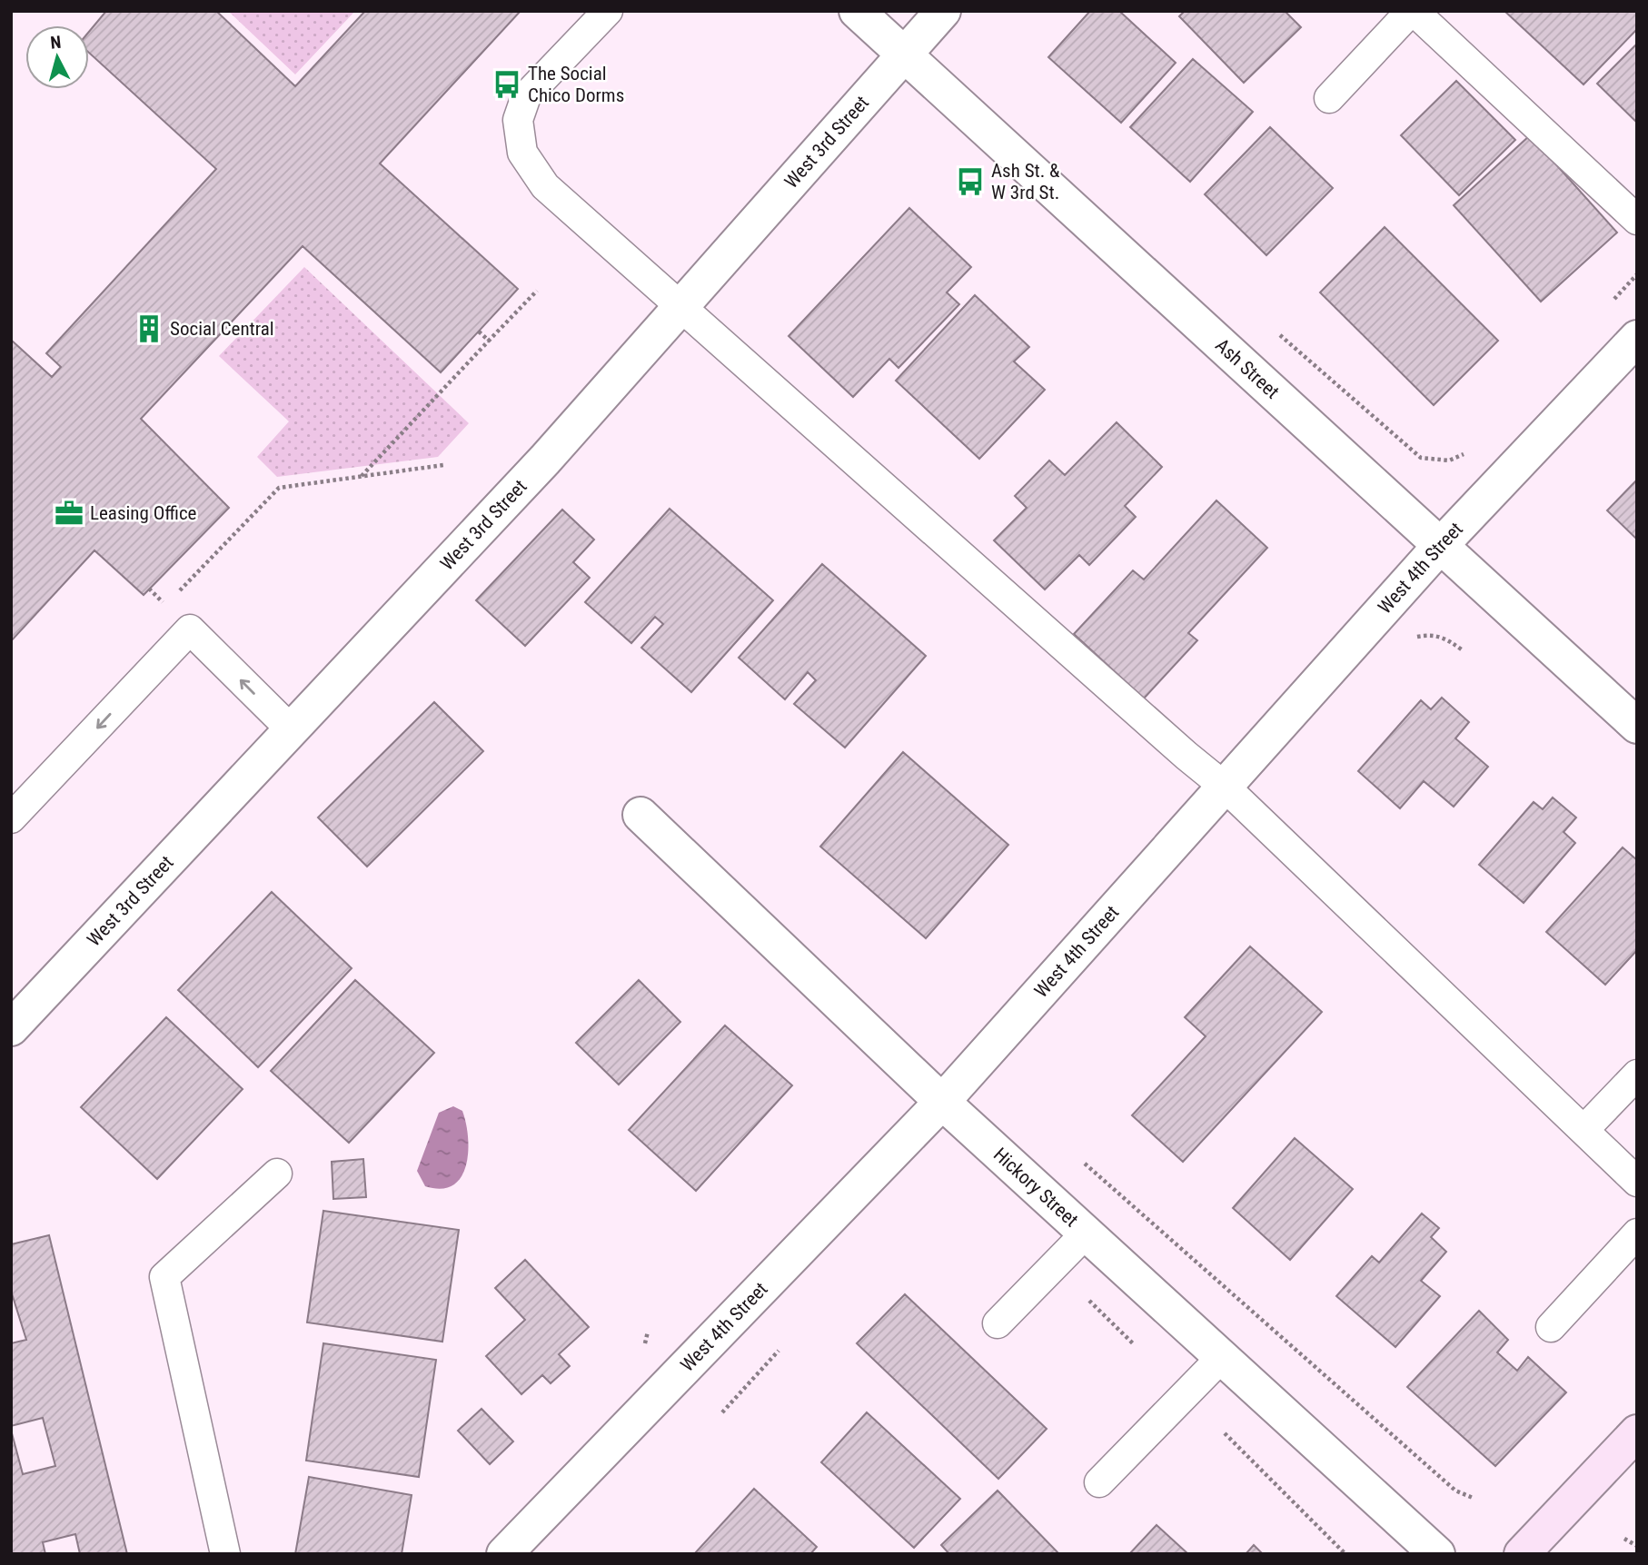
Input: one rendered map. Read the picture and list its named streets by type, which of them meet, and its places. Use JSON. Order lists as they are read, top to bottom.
{
  "streets": {
    "street": [
      "West 3rd Street",
      "Ash Street",
      "West 4th Street",
      "Hickory Street"
    ]
  },
  "crossings": [
    ["West 3rd Street", "Ash Street"],
    ["Ash Street", "West 4th Street"],
    ["West 4th Street", "Hickory Street"]
  ],
  "places": {
    "bus stop": ["The Social Chico Dorms", "Ash St. & W 3rd St."],
    "building": ["Social Central"],
    "office": ["Leasing Office"]
  },
  "north": "top"
}
